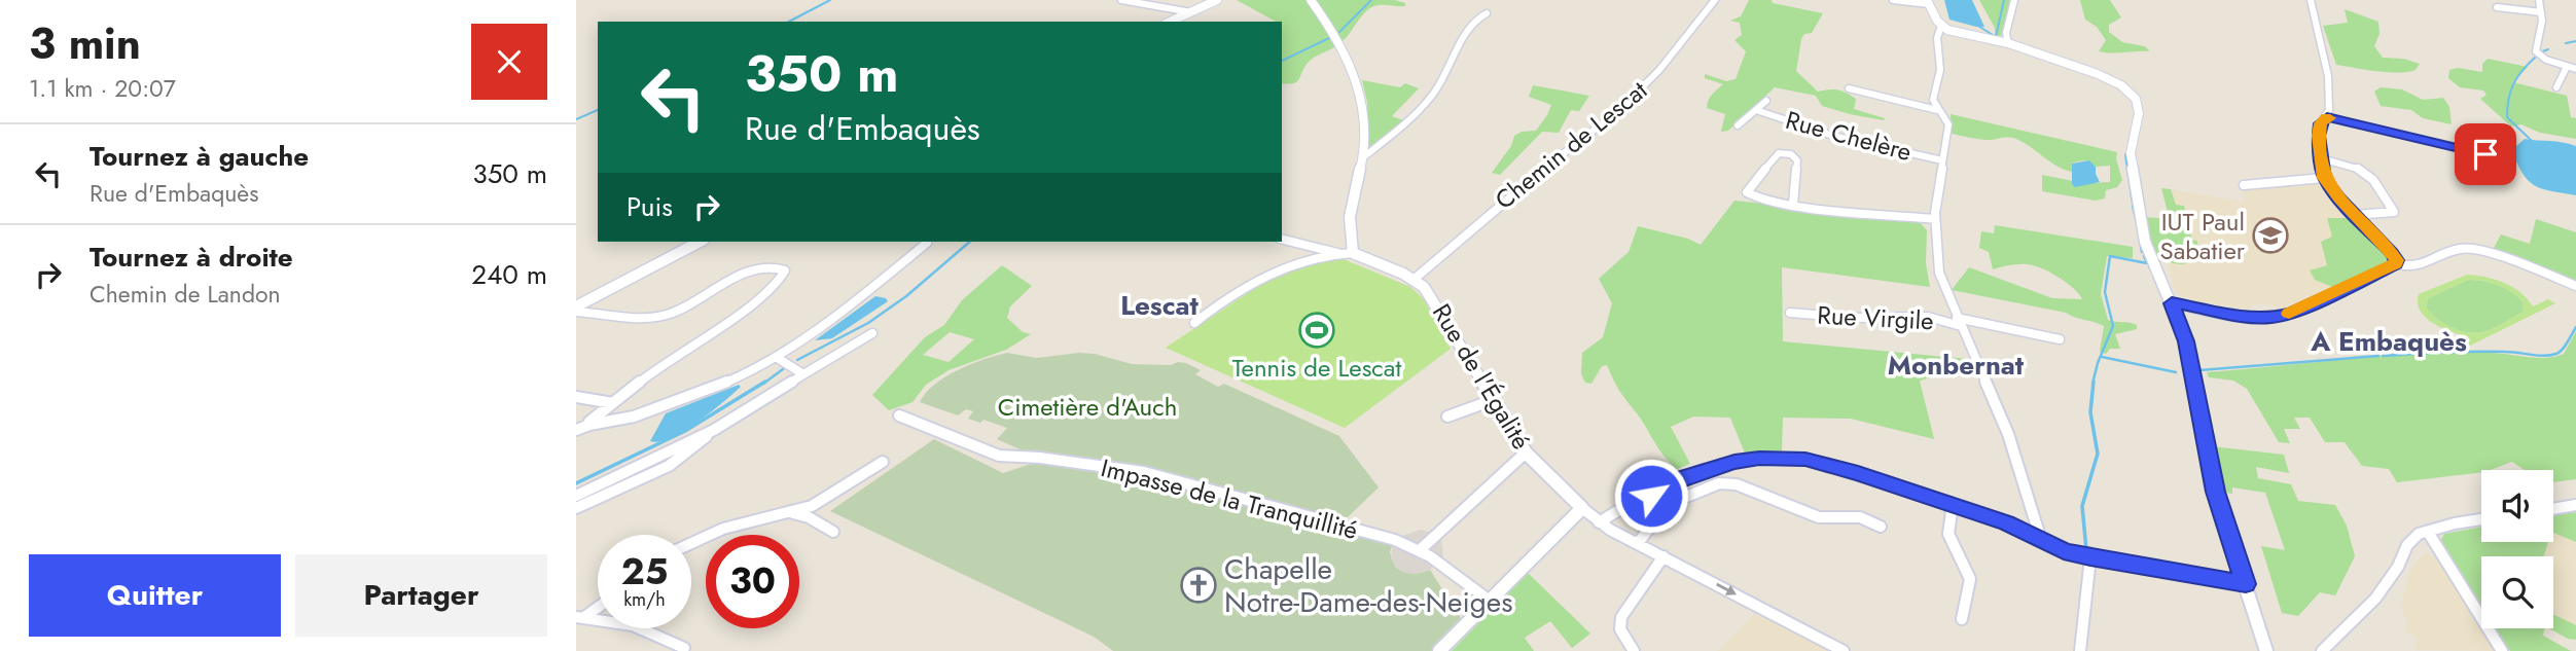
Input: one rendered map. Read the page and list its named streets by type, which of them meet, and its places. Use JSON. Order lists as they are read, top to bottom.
{
  "streets": {
    "street": [
      "Rue Chelère",
      "Chemin de Lescat",
      "Rue Virgile",
      "Rue de l'Égalité",
      "Impasse de la Tranquillité"
    ]
  },
  "crossings": [
    ["Chemin de Lescat", "Rue de l'Égalité"]
  ],
  "districts": ["Lescat", "A Embaquès", "Monbernat"],
  "parks": ["Cimetière d'Auch"],
  "places": {
    "school or university": ["IUT Paul Sabatier"],
    "sports": ["Tennis de Lescat"],
    "church": ["Chapelle Notre-Dame-des-Neiges"]
  },
  "page": {
    "heading": ["3 min", "1.1 km · 20:07"],
    "turn": ["350 m", "Rue d'Embaquès"],
    "list": [
      {
        "name": "Tournez à gauche",
        "note": "Rue d'Embaquès",
        "value": "350 m"
      },
      {
        "name": "Tournez à droite",
        "note": "Chemin de Landon",
        "value": "240 m"
      }
    ],
    "then": "Puis",
    "speed": "25 km/h",
    "limit": "30",
    "buttons": ["Quitter", "Partager"]
  }
}
